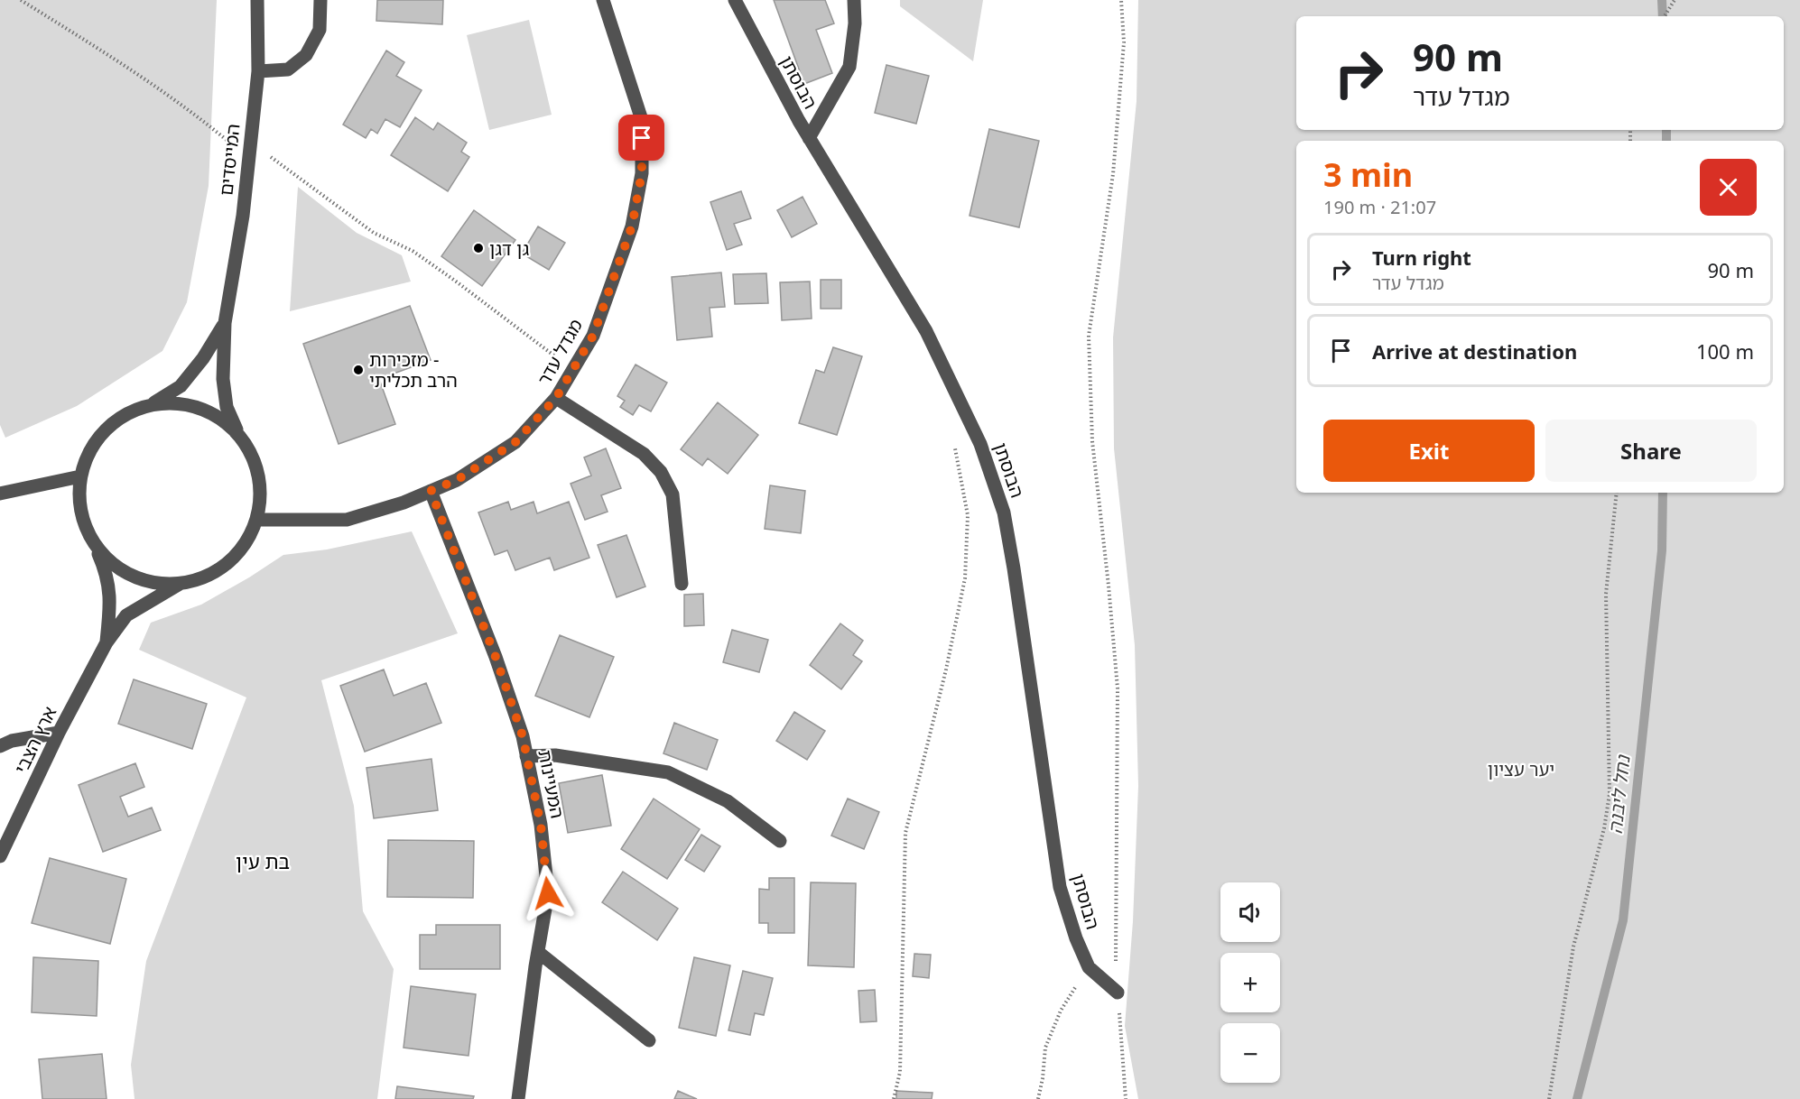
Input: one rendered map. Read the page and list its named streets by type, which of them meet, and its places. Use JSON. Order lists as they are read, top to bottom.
{
  "streets": {
    "street": [
      "הבוסתן",
      "המייסדים",
      "מגדל עדר",
      "ארץ הצבי",
      "המעיינות"
    ]
  },
  "crossings": [
    ["מגדל עדר", "המעיינות"]
  ],
  "districts": ["בת עין"],
  "water": ["נחל ליבנה"],
  "parks": ["יער עציון"],
  "places": ["גן דגן", "מזכירות - הרב תכליתי"],
  "page": {
    "turn": ["90 m", "מגדל עדר"],
    "heading": ["3 min", "190 m · 21:07"],
    "list": [
      {
        "name": "Turn right",
        "note": "מגדל עדר",
        "value": "90 m"
      },
      {
        "name": "Arrive at destination",
        "value": "100 m"
      }
    ],
    "buttons": ["Exit", "Share"],
    "map_buttons": ["+", "−"]
  }
}
